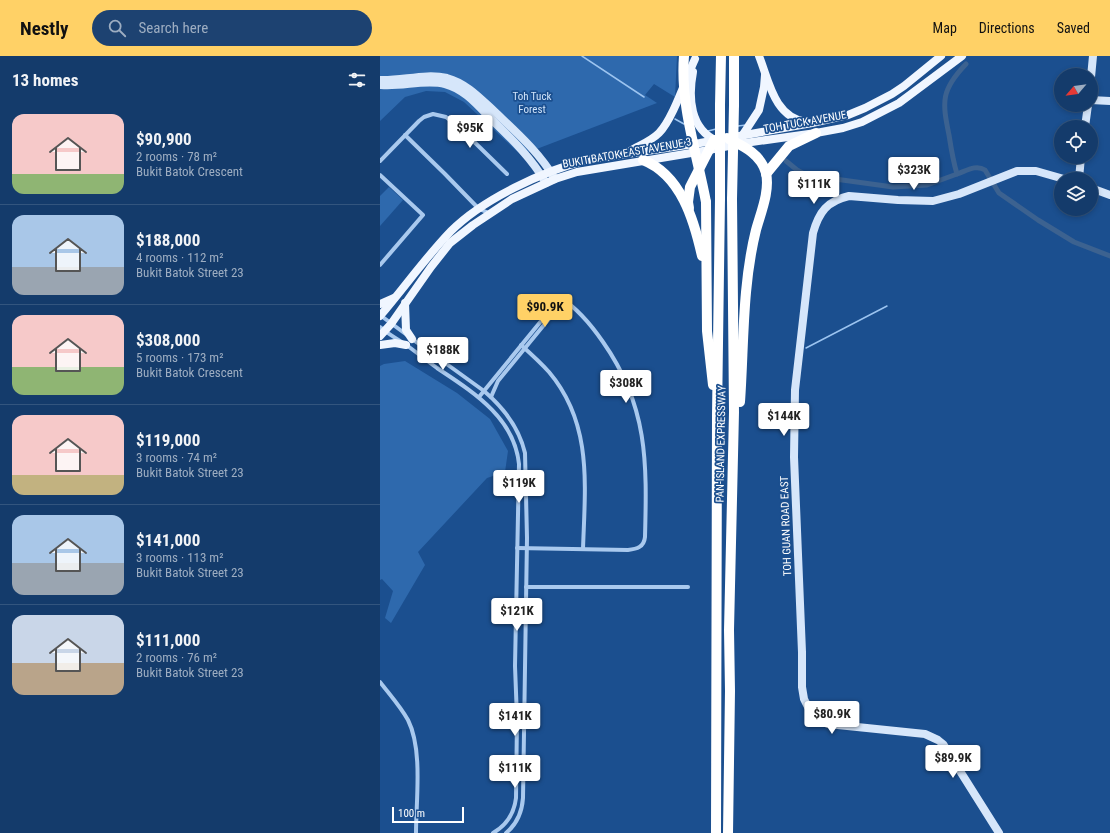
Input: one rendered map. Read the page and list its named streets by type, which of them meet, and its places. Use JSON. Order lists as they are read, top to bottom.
{
  "streets": {
    "highway": ["PAN-ISLAND EXPRESSWAY"],
    "main road": ["TOH TUCK AVENUE", "BUKIT BATOK EAST AVENUE 3"],
    "street": ["TOH GUAN ROAD EAST"]
  },
  "parks": ["Toh Tuck Forest"],
  "scale_bar": "100 m",
  "north": "bottom left",
  "page": {
    "header": "Nestly",
    "search": "Search here",
    "nav": ["Map", "Directions", "Saved"],
    "heading": "13 homes",
    "list": [
      {
        "name": "$90,900",
        "note": "2 rooms · 78 m² · Bukit Batok Crescent"
      },
      {
        "name": "$188,000",
        "note": "4 rooms · 112 m² · Bukit Batok Street 23"
      },
      {
        "name": "$308,000",
        "note": "5 rooms · 173 m² · Bukit Batok Crescent"
      },
      {
        "name": "$119,000",
        "note": "3 rooms · 74 m² · Bukit Batok Street 23"
      },
      {
        "name": "$141,000",
        "note": "3 rooms · 113 m² · Bukit Batok Street 23"
      },
      {
        "name": "$111,000",
        "note": "2 rooms · 76 m² · Bukit Batok Street 23"
      }
    ],
    "price": [
      "$95K",
      "$323K",
      "$111K",
      "$90.9K",
      "$188K",
      "$308K",
      "$144K",
      "$119K",
      "$121K",
      "$80.9K",
      "$141K",
      "$89.9K",
      "$111K"
    ],
    "scale": "100 m"
  }
}
